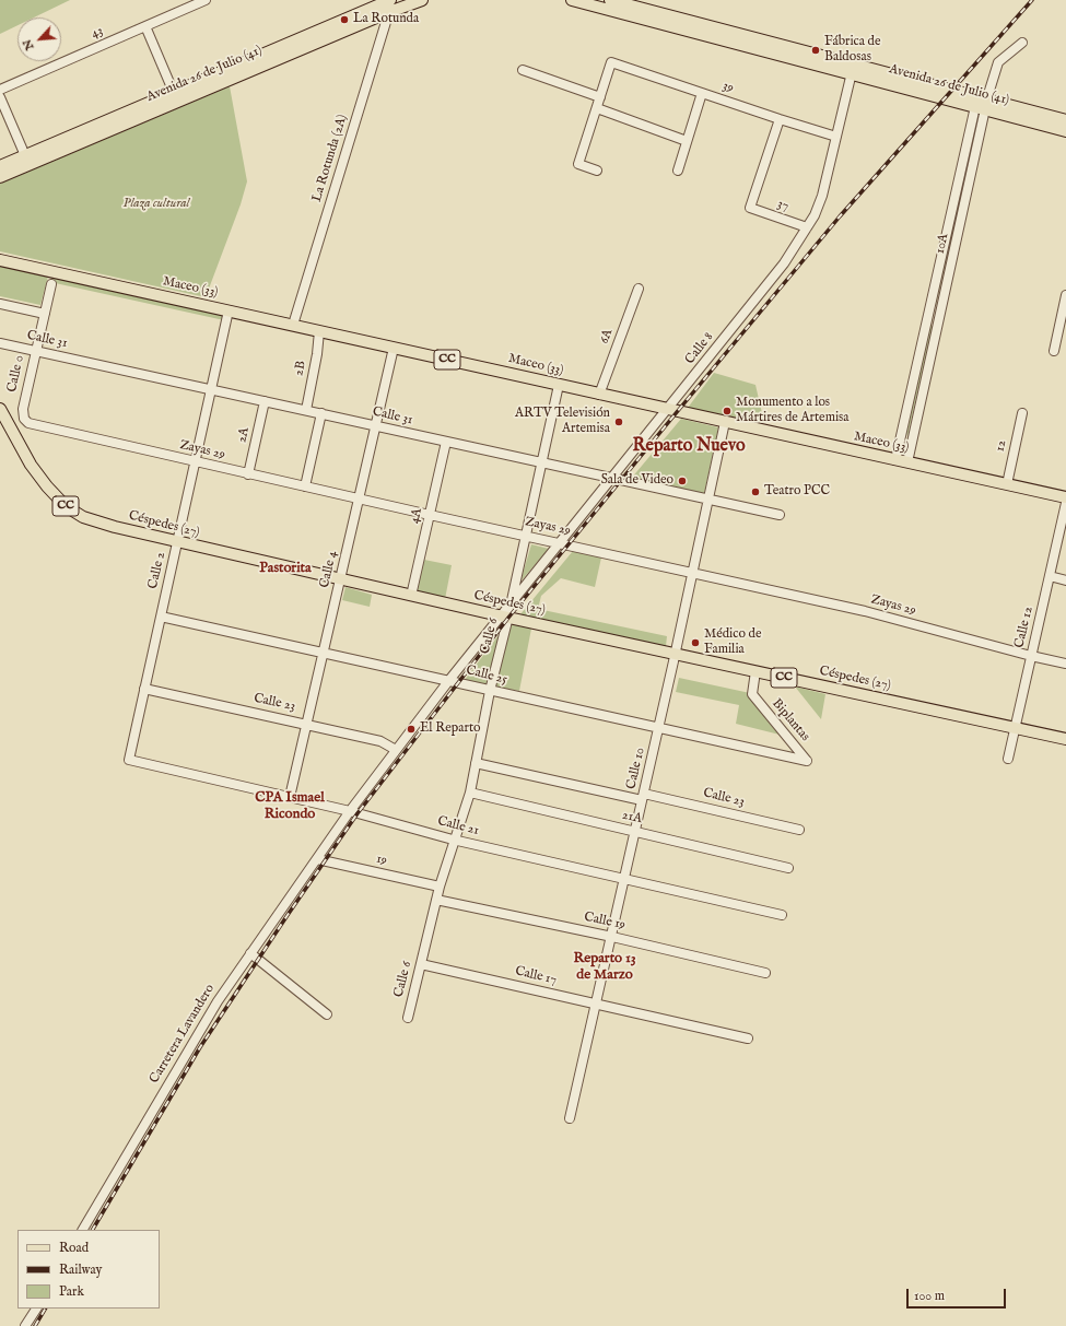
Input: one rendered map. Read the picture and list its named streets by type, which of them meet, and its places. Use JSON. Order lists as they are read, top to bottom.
{
  "streets": {
    "main road": [
      "Avenida 26 de Julio (41)",
      "Maceo (33)",
      "CC",
      "Céspedes (27)"
    ],
    "street": [
      "43",
      "39",
      "La Rotunda (2A)",
      "37",
      "10A",
      "6A",
      "Calle 31",
      "Calle 8",
      "2B",
      "Calle 0",
      "2A",
      "12",
      "Zayas 29",
      "4A",
      "Calle 4",
      "Calle 2",
      "Calle 12",
      "Calle 6",
      "Calle 25",
      "Calle 23",
      "Biplantas",
      "Calle 10",
      "21A",
      "Calle 21",
      "19",
      "Calle 19",
      "Calle 17",
      "Carretera Lavandero"
    ]
  },
  "crossings": [
    ["Avenida 26 de Julio (41)", "La Rotunda (2A)"],
    ["Avenida 26 de Julio (41)", "10A"],
    ["Avenida 26 de Julio (41)", "Calle 8"],
    ["39", "37"],
    ["39", "Calle 8"],
    ["La Rotunda (2A)", "Maceo (33)"],
    ["37", "Calle 8"],
    ["10A", "Maceo (33)"],
    ["Maceo (33)", "6A"],
    ["Maceo (33)", "Calle 8"],
    ["Maceo (33)", "2B"],
    ["Maceo (33)", "12"],
    ["Maceo (33)", "Calle 4"],
    ["Maceo (33)", "Calle 2"],
    ["Maceo (33)", "Calle 6"],
    ["Maceo (33)", "Calle 10"],
    ["Calle 31", "Calle 8"],
    ["Calle 31", "2B"],
    ["Calle 31", "Calle 0"],
    ["Calle 31", "2A"],
    ["Calle 31", "4A"],
    ["Calle 31", "Calle 4"],
    ["Calle 31", "Calle 2"],
    ["Calle 31", "Calle 6"],
    ["Calle 31", "Calle 10"],
    ["Calle 8", "Zayas 29"],
    ["Calle 8", "Céspedes (27)"],
    ["Calle 8", "Calle 6"],
    ["Calle 8", "Calle 25"],
    ["Calle 8", "Calle 23"],
    ["Calle 8", "Carretera Lavandero"],
    ["Calle 0", "Zayas 29"],
    ["2A", "Zayas 29"],
    ["Zayas 29", "4A"],
    ["Zayas 29", "Calle 4"],
    ["Zayas 29", "Calle 2"],
    ["Zayas 29", "Calle 12"],
    ["Zayas 29", "Calle 6"],
    ["Zayas 29", "Calle 10"],
    ["4A", "Céspedes (27)"],
    ["Céspedes (27)", "Calle 4"],
    ["Céspedes (27)", "Calle 2"],
    ["Céspedes (27)", "Calle 12"],
    ["Céspedes (27)", "Calle 6"],
    ["Céspedes (27)", "Biplantas"],
    ["Céspedes (27)", "Calle 10"],
    ["Calle 4", "Calle 25"],
    ["Calle 4", "Calle 23"],
    ["Calle 4", "Calle 21"],
    ["Calle 2", "Calle 25"],
    ["Calle 2", "Calle 23"],
    ["Calle 2", "Calle 21"],
    ["Calle 6", "Calle 25"],
    ["Calle 6", "Calle 23"],
    ["Calle 6", "21A"],
    ["Calle 6", "Calle 21"],
    ["Calle 6", "19"],
    ["Calle 6", "Calle 19"],
    ["Calle 6", "Calle 17"],
    ["Calle 25", "Biplantas"],
    ["Calle 25", "Calle 10"],
    ["Calle 23", "Calle 10"],
    ["Calle 23", "Carretera Lavandero"],
    ["Calle 10", "21A"],
    ["Calle 10", "Calle 21"],
    ["Calle 10", "Calle 19"],
    ["Calle 10", "Calle 17"],
    ["Calle 21", "Carretera Lavandero"],
    ["19", "Carretera Lavandero"]
  ],
  "districts": [
    "Reparto Nuevo",
    "Pastorita",
    "CPA Ismael Ricondo",
    "Reparto 13 de Marzo"
  ],
  "parks": ["Plaza cultural"],
  "places": [
    "La Rotunda",
    "Fábrica de Baldosas",
    "Monumento a los Mártires de Artemisa",
    "ARTV Televisión Artemisa",
    "Sala de Video",
    "Teatro PCC",
    "Médico de Familia",
    "El Reparto"
  ],
  "legend": ["Road", "Railway", "Park"],
  "scale_bar": "100 m",
  "north": "bottom left"
}
